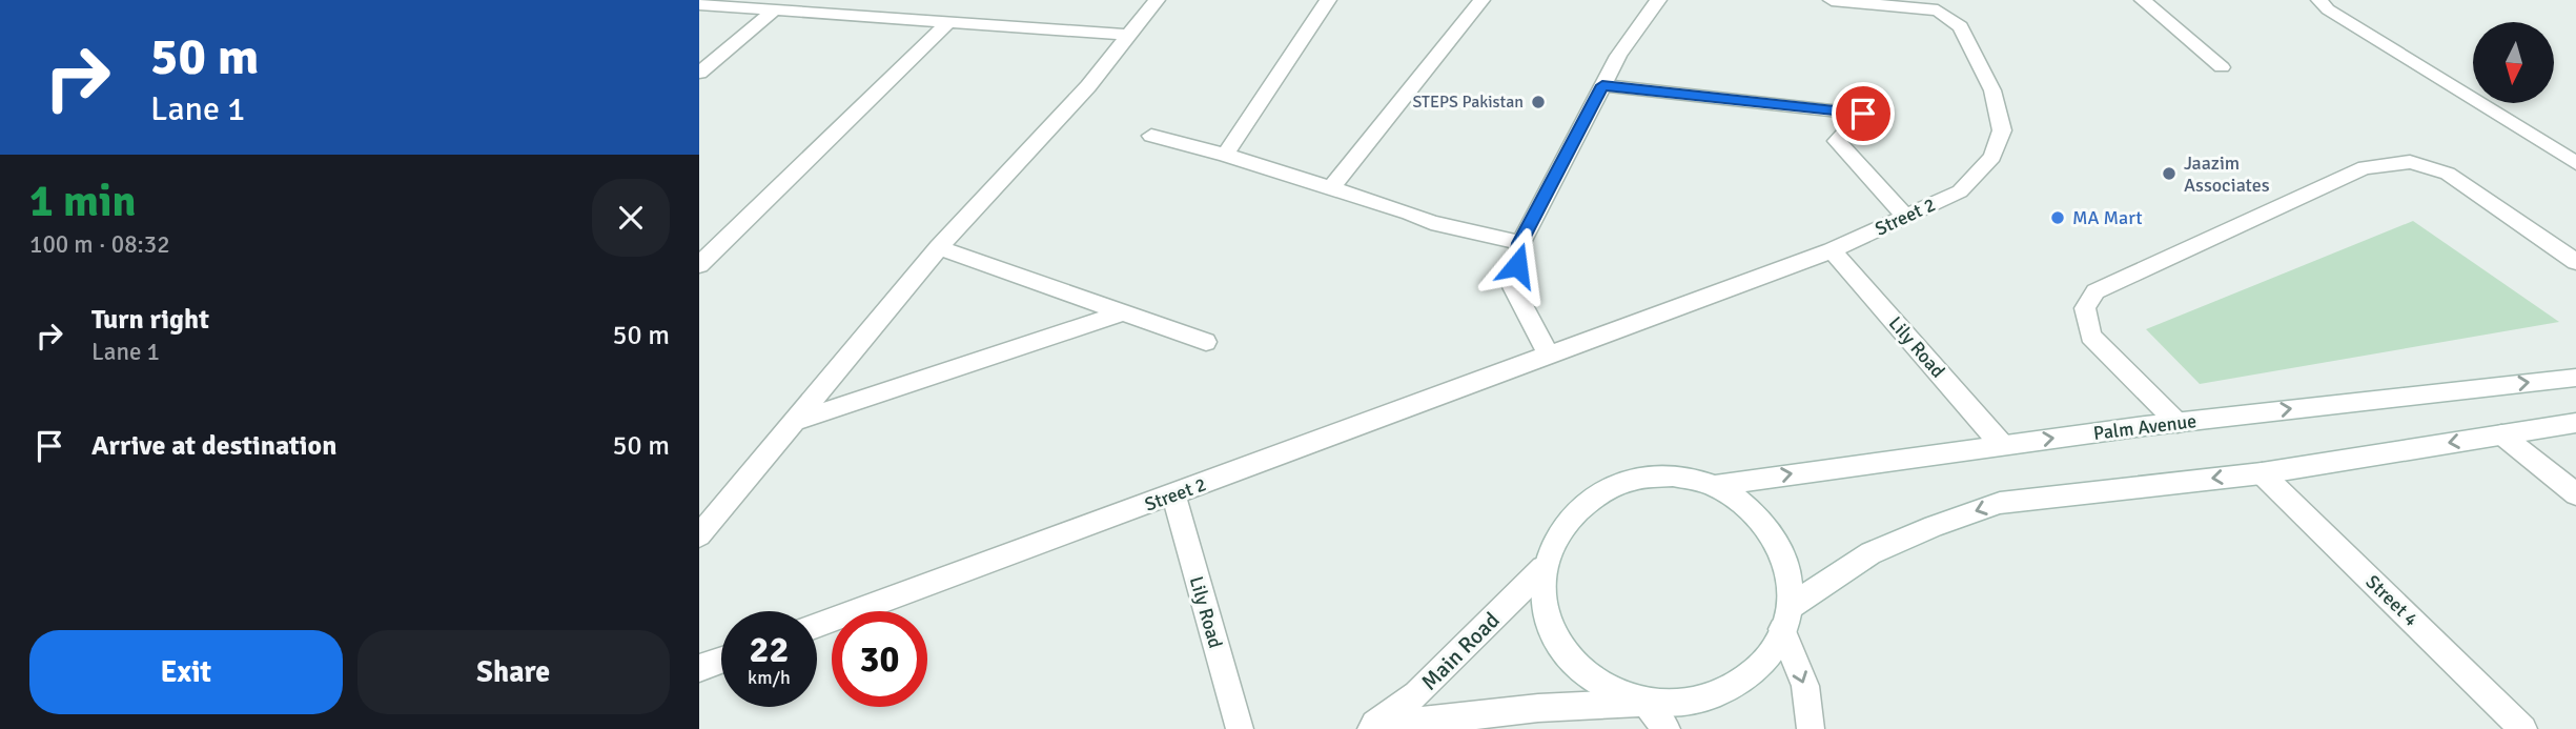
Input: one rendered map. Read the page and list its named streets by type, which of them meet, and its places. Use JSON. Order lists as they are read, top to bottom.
{
  "streets": {
    "street": [
      "Street 2",
      "Lily Road",
      "Palm Avenue",
      "Street 4",
      "Main Road"
    ]
  },
  "crossings": [
    ["Street 2", "Lily Road"],
    ["Lily Road", "Palm Avenue"],
    ["Palm Avenue", "Main Road"]
  ],
  "places": ["STEPS Pakistan", "Jaazim Associates", "MA Mart"],
  "north": "bottom",
  "page": {
    "turn": ["50 m", "Lane 1"],
    "heading": ["1 min", "100 m · 08:32"],
    "list": [
      {
        "name": "Turn right",
        "note": "Lane 1",
        "value": "50 m"
      },
      {
        "name": "Arrive at destination",
        "value": "50 m"
      }
    ],
    "speed": "22 km/h",
    "limit": "30",
    "buttons": ["Exit", "Share"]
  }
}
